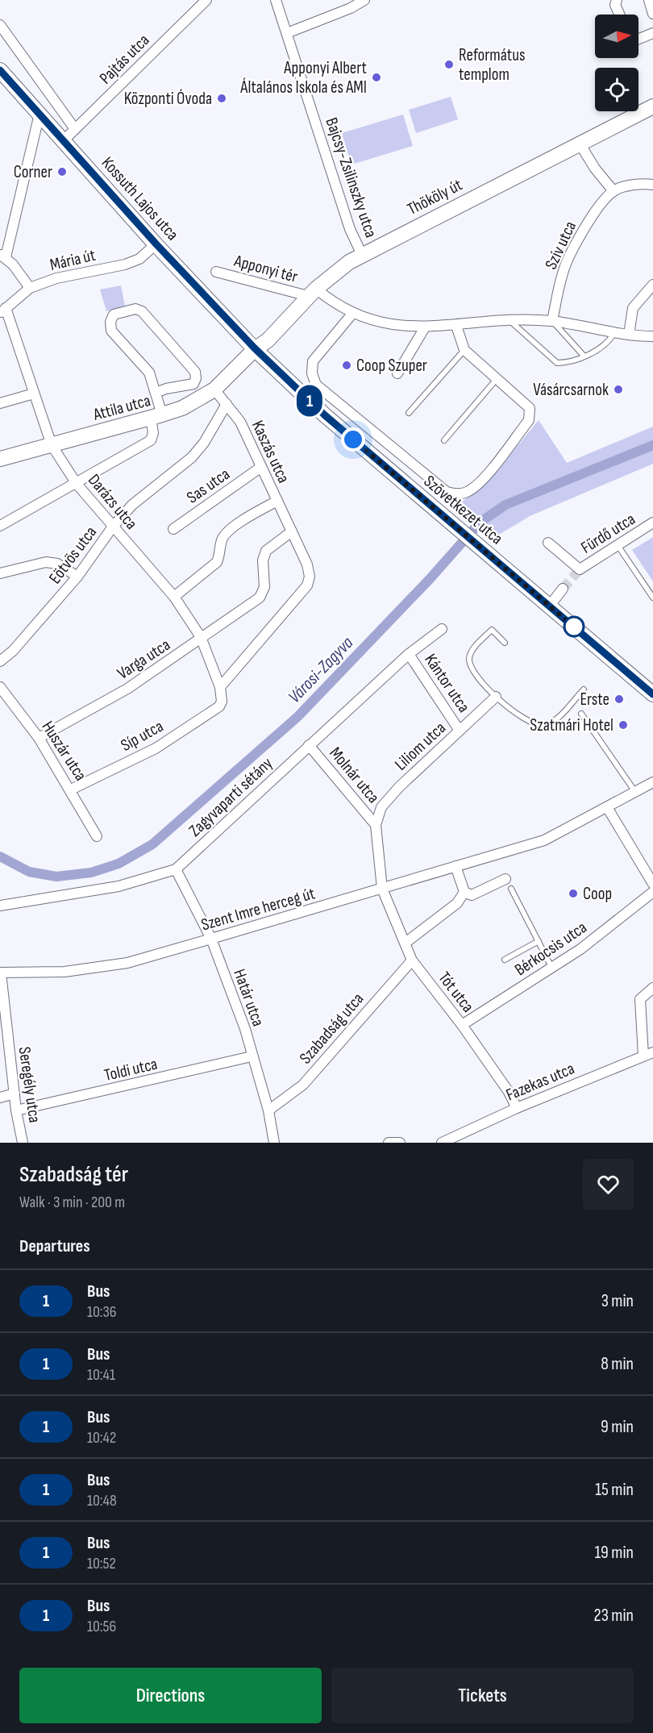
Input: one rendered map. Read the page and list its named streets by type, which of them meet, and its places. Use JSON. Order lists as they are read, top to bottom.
{
  "streets": {
    "street": [
      "Pajtás utca",
      "Bajcsy-Zsilinszky utca",
      "Thököly út",
      "Kossuth Lajos utca",
      "Szív utca",
      "Mária út",
      "Apponyi tér",
      "Attila utca",
      "Kaszás utca",
      "Sas utca",
      "Darázs utca",
      "Szövetkezet utca",
      "Fürdő utca",
      "Eötvös utca",
      "Varga utca",
      "Kántor utca",
      "Síp utca",
      "Liliom utca",
      "Huszár utca",
      "Molnár utca",
      "Zagyvaparti sétány",
      "Szent Imre herceg út",
      "Bérkocsis utca",
      "Tót utca",
      "Határ utca",
      "Szabadság utca",
      "Toldi utca",
      "Fazekas utca",
      "Seregély utca"
    ]
  },
  "crossings": [
    ["Pajtás utca", "Kossuth Lajos utca"],
    ["Bajcsy-Zsilinszky utca", "Thököly út"],
    ["Thököly út", "Kossuth Lajos utca"],
    ["Thököly út", "Apponyi tér"],
    ["Thököly út", "Attila utca"],
    ["Thököly út", "Szövetkezet utca"],
    ["Kossuth Lajos utca", "Mária út"],
    ["Kossuth Lajos utca", "Szövetkezet utca"],
    ["Mária út", "Darázs utca"],
    ["Attila utca", "Kaszás utca"],
    ["Attila utca", "Darázs utca"],
    ["Kaszás utca", "Sas utca"],
    ["Kaszás utca", "Darázs utca"],
    ["Kaszás utca", "Eötvös utca"],
    ["Kaszás utca", "Varga utca"],
    ["Darázs utca", "Eötvös utca"],
    ["Darázs utca", "Varga utca"],
    ["Darázs utca", "Síp utca"],
    ["Varga utca", "Huszár utca"],
    ["Kántor utca", "Liliom utca"],
    ["Kántor utca", "Zagyvaparti sétány"],
    ["Síp utca", "Huszár utca"],
    ["Liliom utca", "Molnár utca"],
    ["Liliom utca", "Tót utca"],
    ["Molnár utca", "Zagyvaparti sétány"],
    ["Molnár utca", "Tót utca"],
    ["Zagyvaparti sétány", "Határ utca"],
    ["Szent Imre herceg út", "Tót utca"],
    ["Szent Imre herceg út", "Határ utca"],
    ["Szent Imre herceg út", "Seregély utca"],
    ["Bérkocsis utca", "Tót utca"],
    ["Tót utca", "Szabadság utca"],
    ["Tót utca", "Fazekas utca"],
    ["Határ utca", "Szabadság utca"],
    ["Határ utca", "Toldi utca"],
    ["Toldi utca", "Seregély utca"]
  ],
  "water": ["Városi-Zagyva"],
  "places": [
    "Református templom",
    "Apponyi Albert Általános Iskola és AMI",
    "Központi Óvoda",
    "Corner",
    "Coop Szuper",
    "Vásárcsarnok",
    "Erste",
    "Szatmári Hotel",
    "Coop"
  ],
  "lines": ["bus line 1"],
  "north": "right",
  "page": {
    "on_map": "1",
    "heading": [
      ["Szabadság tér", "Walk · 3 min · 200 m"],
      "Departures"
    ],
    "list": [
      {
        "mark": "1",
        "name": "Bus",
        "note": "10:36",
        "value": "3 min"
      },
      {
        "mark": "1",
        "name": "Bus",
        "note": "10:41",
        "value": "8 min"
      },
      {
        "mark": "1",
        "name": "Bus",
        "note": "10:42",
        "value": "9 min"
      },
      {
        "mark": "1",
        "name": "Bus",
        "note": "10:48",
        "value": "15 min"
      },
      {
        "mark": "1",
        "name": "Bus",
        "note": "10:52",
        "value": "19 min"
      },
      {
        "mark": "1",
        "name": "Bus",
        "note": "10:56",
        "value": "23 min"
      }
    ],
    "buttons": ["Directions", "Tickets"]
  }
}
